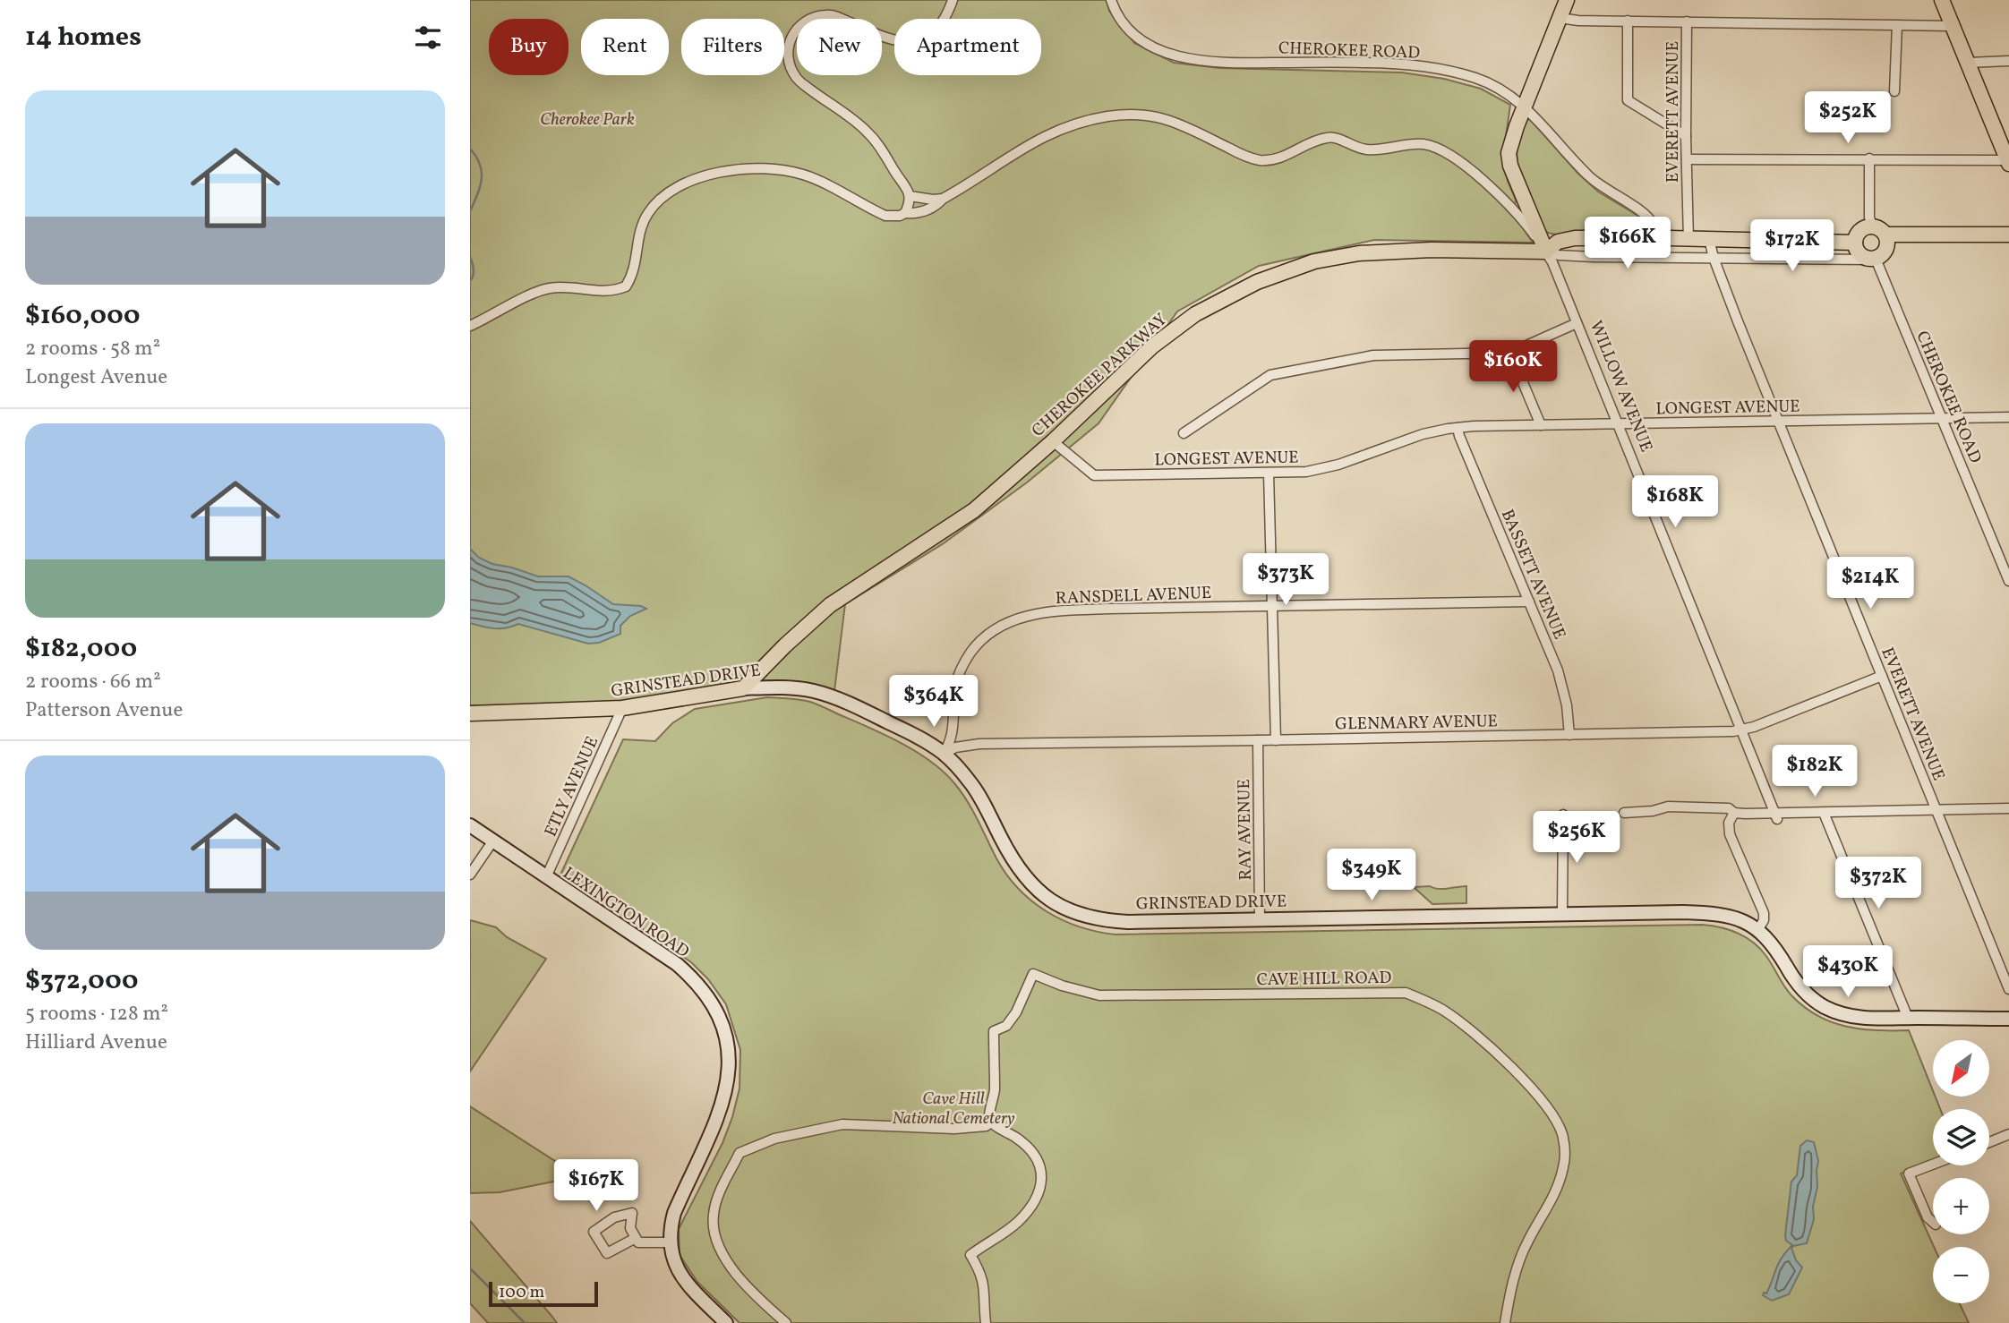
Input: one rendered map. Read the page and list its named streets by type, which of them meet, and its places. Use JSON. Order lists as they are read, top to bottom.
{
  "streets": {
    "main road": [
      "CHEROKEE PARKWAY",
      "WILLOW AVENUE",
      "GRINSTEAD DRIVE",
      "LEXINGTON ROAD"
    ],
    "street": [
      "CHEROKEE ROAD",
      "EVERETT AVENUE",
      "LONGEST AVENUE",
      "BASSETT AVENUE",
      "RANSDELL AVENUE",
      "GLENMARY AVENUE",
      "ETLY AVENUE",
      "RAY AVENUE",
      "CAVE HILL ROAD"
    ]
  },
  "crossings": [
    ["CHEROKEE ROAD", "CHEROKEE PARKWAY"],
    ["CHEROKEE ROAD", "WILLOW AVENUE"],
    ["CHEROKEE ROAD", "LONGEST AVENUE"],
    ["EVERETT AVENUE", "CHEROKEE PARKWAY"],
    ["EVERETT AVENUE", "LONGEST AVENUE"],
    ["EVERETT AVENUE", "GLENMARY AVENUE"],
    ["CHEROKEE PARKWAY", "WILLOW AVENUE"],
    ["CHEROKEE PARKWAY", "LONGEST AVENUE"],
    ["CHEROKEE PARKWAY", "GRINSTEAD DRIVE"],
    ["WILLOW AVENUE", "LONGEST AVENUE"],
    ["WILLOW AVENUE", "GLENMARY AVENUE"],
    ["LONGEST AVENUE", "BASSETT AVENUE"],
    ["BASSETT AVENUE", "RANSDELL AVENUE"],
    ["BASSETT AVENUE", "GLENMARY AVENUE"],
    ["RANSDELL AVENUE", "GRINSTEAD DRIVE"],
    ["RANSDELL AVENUE", "GLENMARY AVENUE"],
    ["GRINSTEAD DRIVE", "GLENMARY AVENUE"],
    ["GRINSTEAD DRIVE", "ETLY AVENUE"],
    ["GRINSTEAD DRIVE", "RAY AVENUE"],
    ["GLENMARY AVENUE", "RAY AVENUE"],
    ["ETLY AVENUE", "LEXINGTON ROAD"]
  ],
  "parks": ["Cherokee Park", "Cave Hill National Cemetery"],
  "scale_bar": "100 m",
  "north": "bottom left",
  "page": {
    "heading": "14 homes",
    "chip": [
      "Buy",
      "Rent",
      "Filters",
      "New",
      "Apartment"
    ],
    "list": [
      {
        "name": "$160,000",
        "note": "2 rooms · 58 m² · Longest Avenue"
      },
      {
        "name": "$182,000",
        "note": "2 rooms · 66 m² · Patterson Avenue"
      },
      {
        "name": "$372,000",
        "note": "5 rooms · 128 m² · Hilliard Avenue"
      }
    ],
    "price": [
      "$252K",
      "$166K",
      "$172K",
      "$160K",
      "$168K",
      "$373K",
      "$214K",
      "$364K",
      "$182K",
      "$256K",
      "$349K",
      "$372K",
      "$430K",
      "$167K"
    ],
    "map_buttons": ["+", "−"],
    "scale": "100 m"
  }
}
